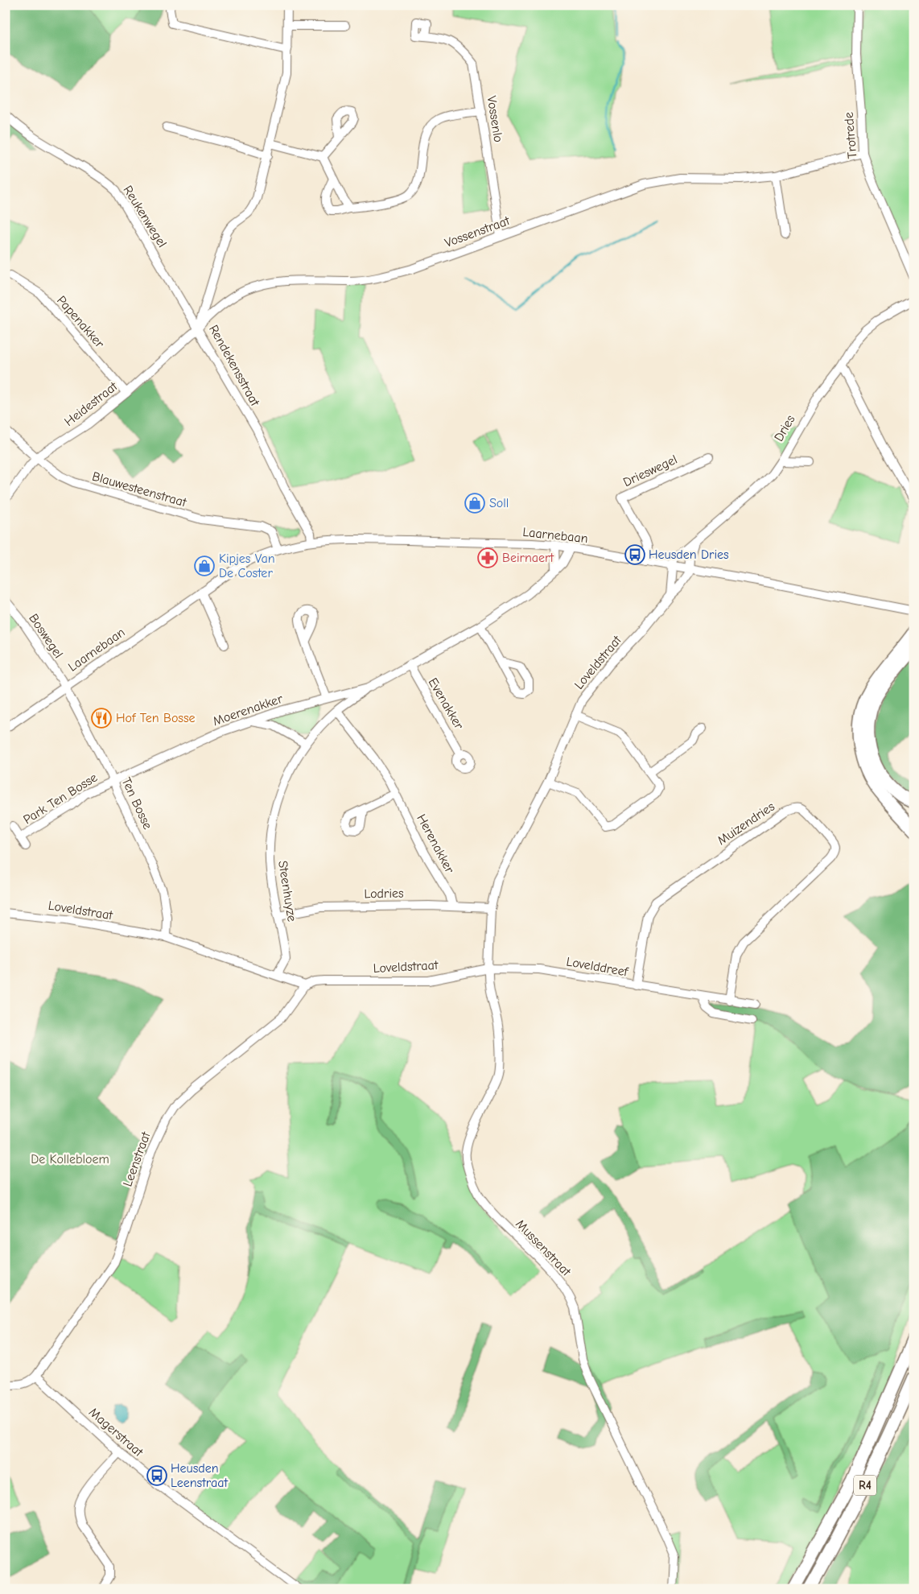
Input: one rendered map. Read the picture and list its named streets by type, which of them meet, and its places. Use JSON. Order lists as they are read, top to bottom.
{
  "streets": {
    "highway": ["R4"],
    "street": [
      "Vossenlo",
      "Trotrede",
      "Reukenwegel",
      "Vossenstraat",
      "Papenakker",
      "Rendekensstraat",
      "Heidestraat",
      "Dries",
      "Drieswegel",
      "Blauwesteenstraat",
      "Laarnebaan",
      "Boswegel",
      "Loveldstraat",
      "Evenakker",
      "Moerenakker",
      "Park Ten Bosse",
      "Ten Bosse",
      "Muizendries",
      "Herenakker",
      "Steenhuyze",
      "Lodries",
      "Lovelddreef",
      "Leenstraat",
      "Mussenstraat",
      "Magerstraat"
    ]
  },
  "crossings": [
    ["Vossenlo", "Vossenstraat"],
    ["Trotrede", "Vossenstraat"],
    ["Reukenwegel", "Vossenstraat"],
    ["Reukenwegel", "Rendekensstraat"],
    ["Reukenwegel", "Heidestraat"],
    ["Vossenstraat", "Rendekensstraat"],
    ["Vossenstraat", "Heidestraat"],
    ["Papenakker", "Heidestraat"],
    ["Rendekensstraat", "Heidestraat"],
    ["Rendekensstraat", "Laarnebaan"],
    ["Heidestraat", "Blauwesteenstraat"],
    ["Dries", "Laarnebaan"],
    ["Drieswegel", "Laarnebaan"],
    ["Blauwesteenstraat", "Laarnebaan"],
    ["Laarnebaan", "Boswegel"],
    ["Laarnebaan", "Loveldstraat"],
    ["Laarnebaan", "Moerenakker"],
    ["Laarnebaan", "Ten Bosse"],
    ["Boswegel", "Ten Bosse"],
    ["Loveldstraat", "Ten Bosse"],
    ["Loveldstraat", "Steenhuyze"],
    ["Loveldstraat", "Lodries"],
    ["Loveldstraat", "Lovelddreef"],
    ["Loveldstraat", "Leenstraat"],
    ["Loveldstraat", "Mussenstraat"],
    ["Evenakker", "Moerenakker"],
    ["Moerenakker", "Park Ten Bosse"],
    ["Moerenakker", "Ten Bosse"],
    ["Moerenakker", "Steenhuyze"],
    ["Park Ten Bosse", "Ten Bosse"],
    ["Muizendries", "Lovelddreef"],
    ["Herenakker", "Steenhuyze"],
    ["Herenakker", "Lodries"],
    ["Steenhuyze", "Lodries"],
    ["Lovelddreef", "Mussenstraat"],
    ["Leenstraat", "Magerstraat"]
  ],
  "parks": ["De Kollebloem"],
  "places": {
    "shop": ["Soll", "Kipjes Van De Coster"],
    "bus stop": ["Heusden Dries", "Heusden Leenstraat"],
    "pharmacy": ["Beirnaert"],
    "restaurant": ["Hof Ten Bosse"]
  }
}
